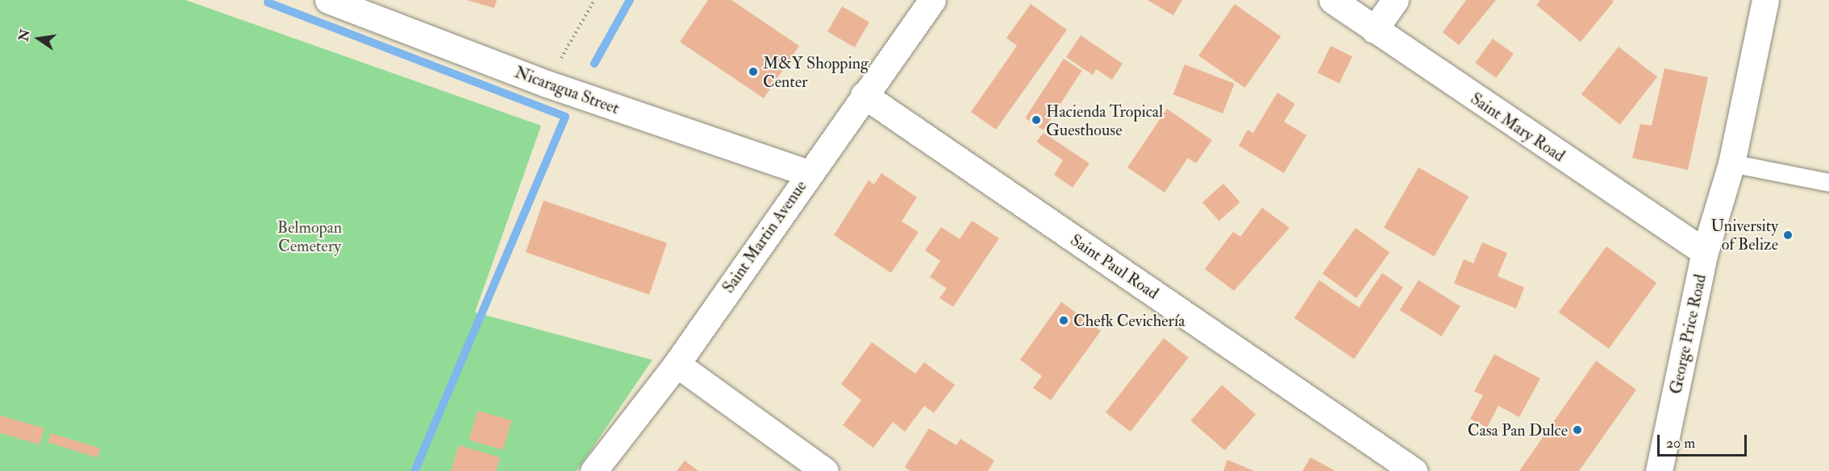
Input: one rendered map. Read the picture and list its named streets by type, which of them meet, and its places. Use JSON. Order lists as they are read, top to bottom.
{
  "streets": {
    "street": [
      "Nicaragua Street",
      "Saint Mary Road",
      "Saint Martin Avenue",
      "Saint Paul Road",
      "George Price Road"
    ]
  },
  "crossings": [
    ["Nicaragua Street", "Saint Martin Avenue"],
    ["Saint Mary Road", "George Price Road"],
    ["Saint Martin Avenue", "Saint Paul Road"]
  ],
  "parks": ["Belmopan Cemetery"],
  "places": [
    "M&Y Shopping Center",
    "Hacienda Tropical Guesthouse",
    "University of Belize",
    "Chefk Cevichería",
    "Casa Pan Dulce"
  ],
  "scale_bar": "20 m",
  "north": "left"
}
